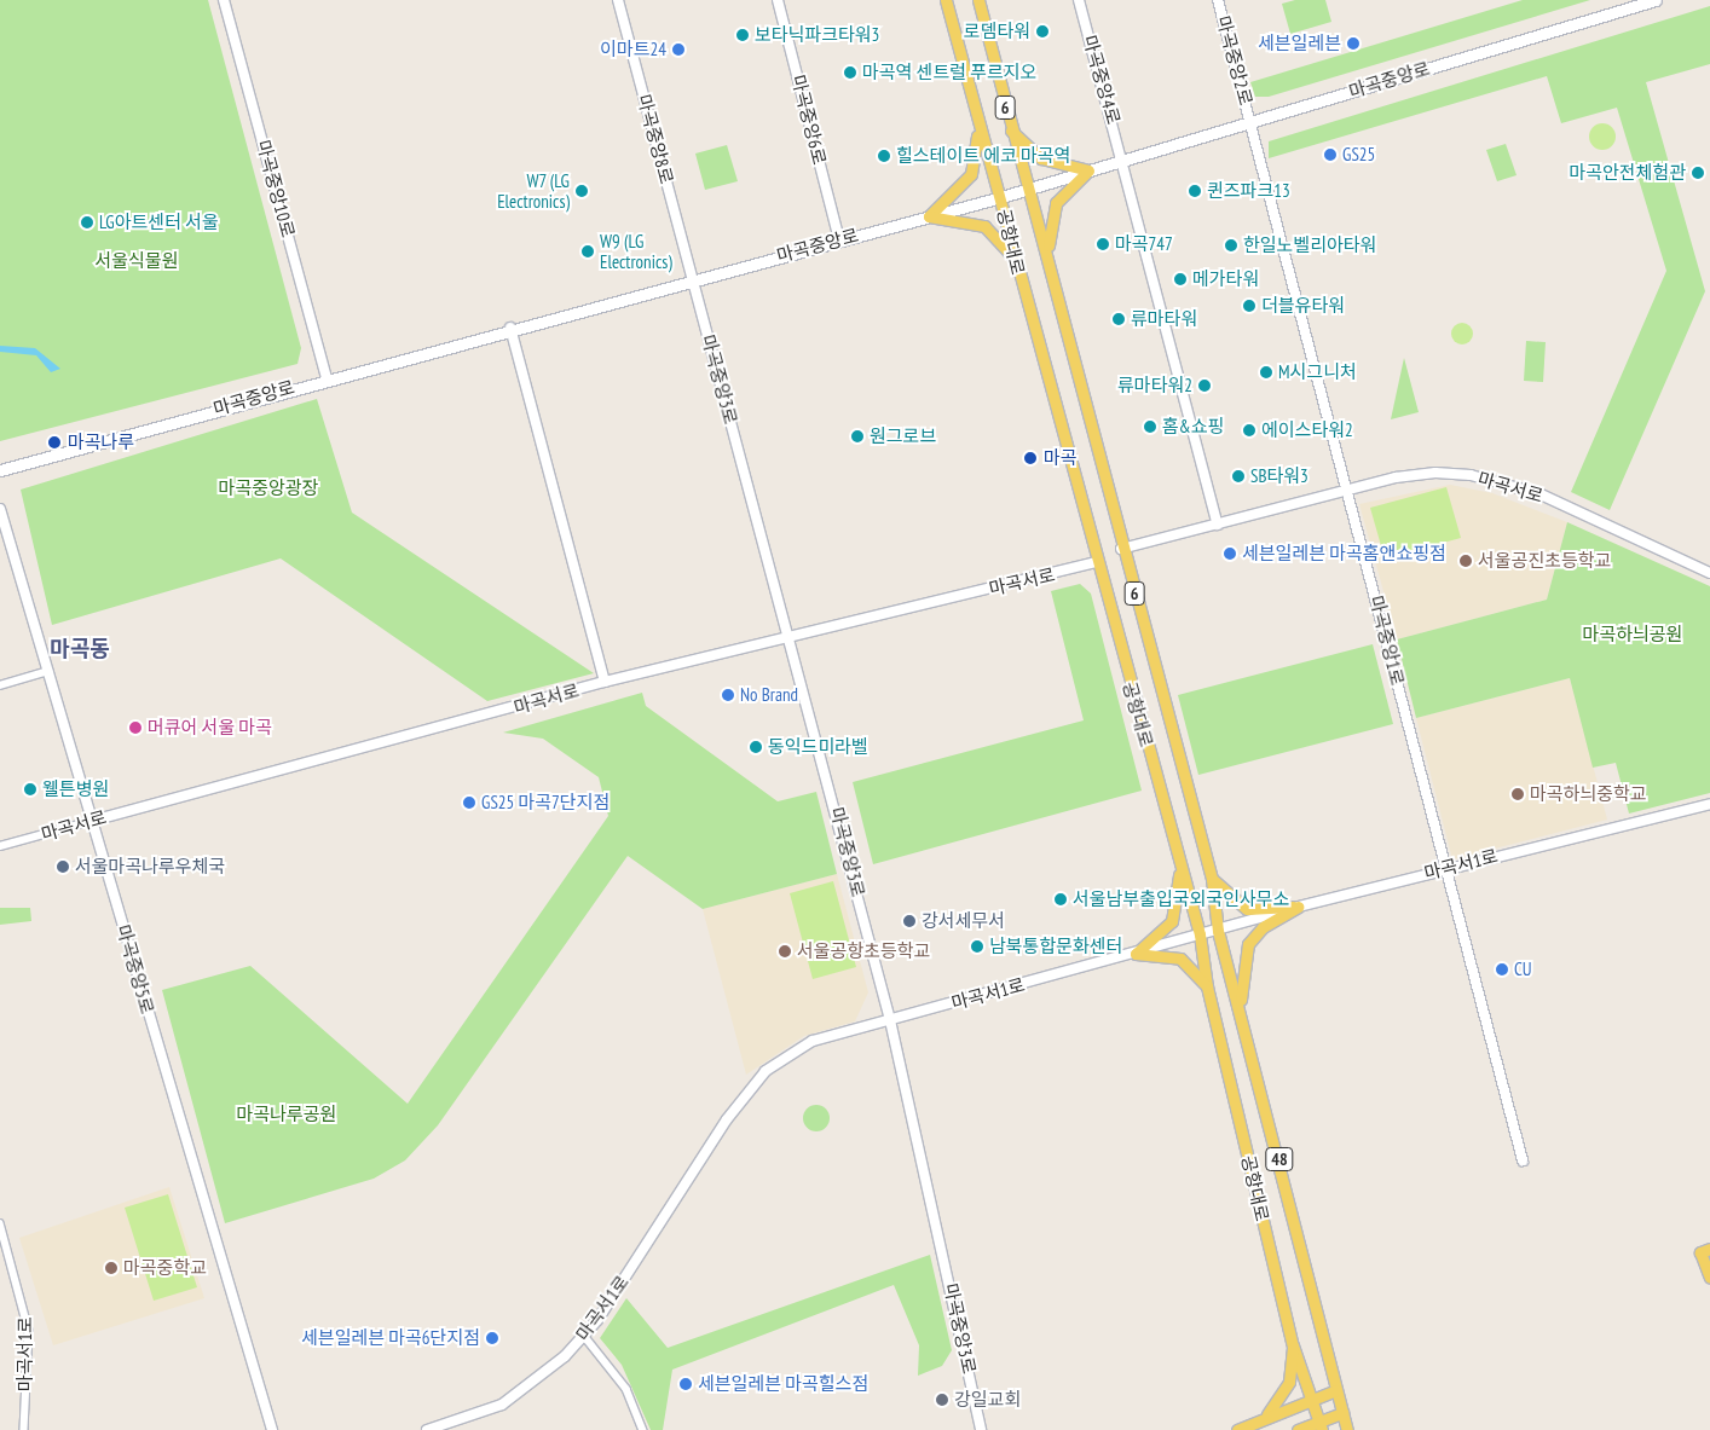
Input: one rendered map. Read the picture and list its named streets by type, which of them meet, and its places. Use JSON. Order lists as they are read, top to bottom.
{
  "streets": {
    "main road": [
      "마곡중앙로",
      "6",
      "공항대로",
      "48"
    ],
    "street": [
      "마곡중앙2로",
      "마곡중앙4로",
      "마곡중앙6로",
      "마곡중앙8로",
      "마곡중앙10로",
      "마곡중앙3로",
      "마곡서로",
      "마곡중앙1로",
      "마곡서1로",
      "마곡중앙5로"
    ]
  },
  "crossings": [
    ["마곡중앙2로", "마곡중앙로"],
    ["마곡중앙2로", "마곡중앙1로"],
    ["마곡중앙4로", "마곡중앙로"],
    ["마곡중앙로", "마곡중앙6로"],
    ["마곡중앙로", "마곡중앙8로"],
    ["마곡중앙로", "마곡중앙10로"],
    ["마곡중앙로", "공항대로"],
    ["마곡중앙로", "마곡중앙3로"],
    ["마곡중앙로", "마곡중앙1로"],
    ["마곡중앙8로", "마곡중앙3로"],
    ["공항대로", "마곡서로"],
    ["공항대로", "마곡서1로"],
    ["마곡중앙3로", "마곡서로"],
    ["마곡중앙3로", "마곡서1로"],
    ["마곡서로", "마곡중앙1로"],
    ["마곡서로", "마곡중앙5로"],
    ["마곡중앙1로", "마곡서1로"]
  ],
  "districts": ["마곡동"],
  "parks": [
    "서울식물원",
    "마곡중앙광장",
    "마곡하늬공원",
    "마곡나루공원"
  ],
  "places": [
    "로뎀타워",
    "보타닉파크타워3",
    "세븐일레븐",
    "이마트24",
    "마곡역 센트럴 푸르지오",
    "GS25",
    "힐스테이트 에코 마곡역",
    "마곡안전체험관",
    "W7 (LG Electronics)",
    "퀸즈파크13",
    "LG아트센터 서울",
    "마곡747",
    "한일노벨리아타워",
    "W9 (LG Electronics)",
    "메가타워",
    "더블유타워",
    "류마타워",
    "M시그니처",
    "류마타워2",
    "홈&쇼핑",
    "에이스타워2",
    "원그로브",
    "마곡나루",
    "마곡",
    "SB타워3",
    "세븐일레븐 마곡홈앤쇼핑점",
    "서울공진초등학교",
    "No Brand",
    "머큐어 서울 마곡",
    "동익드미라벨",
    "웰튼병원",
    "마곡하늬중학교",
    "GS25 마곡7단지점",
    "서울마곡나루우체국",
    "서울남부출입국외국인사무소",
    "강서세무서",
    "남북통합문화센터",
    "서울공항초등학교",
    "CU",
    "마곡중학교",
    "세븐일레븐 마곡6단지점",
    "세븐일레븐 마곡힐스점",
    "강일교회"
  ]
}
